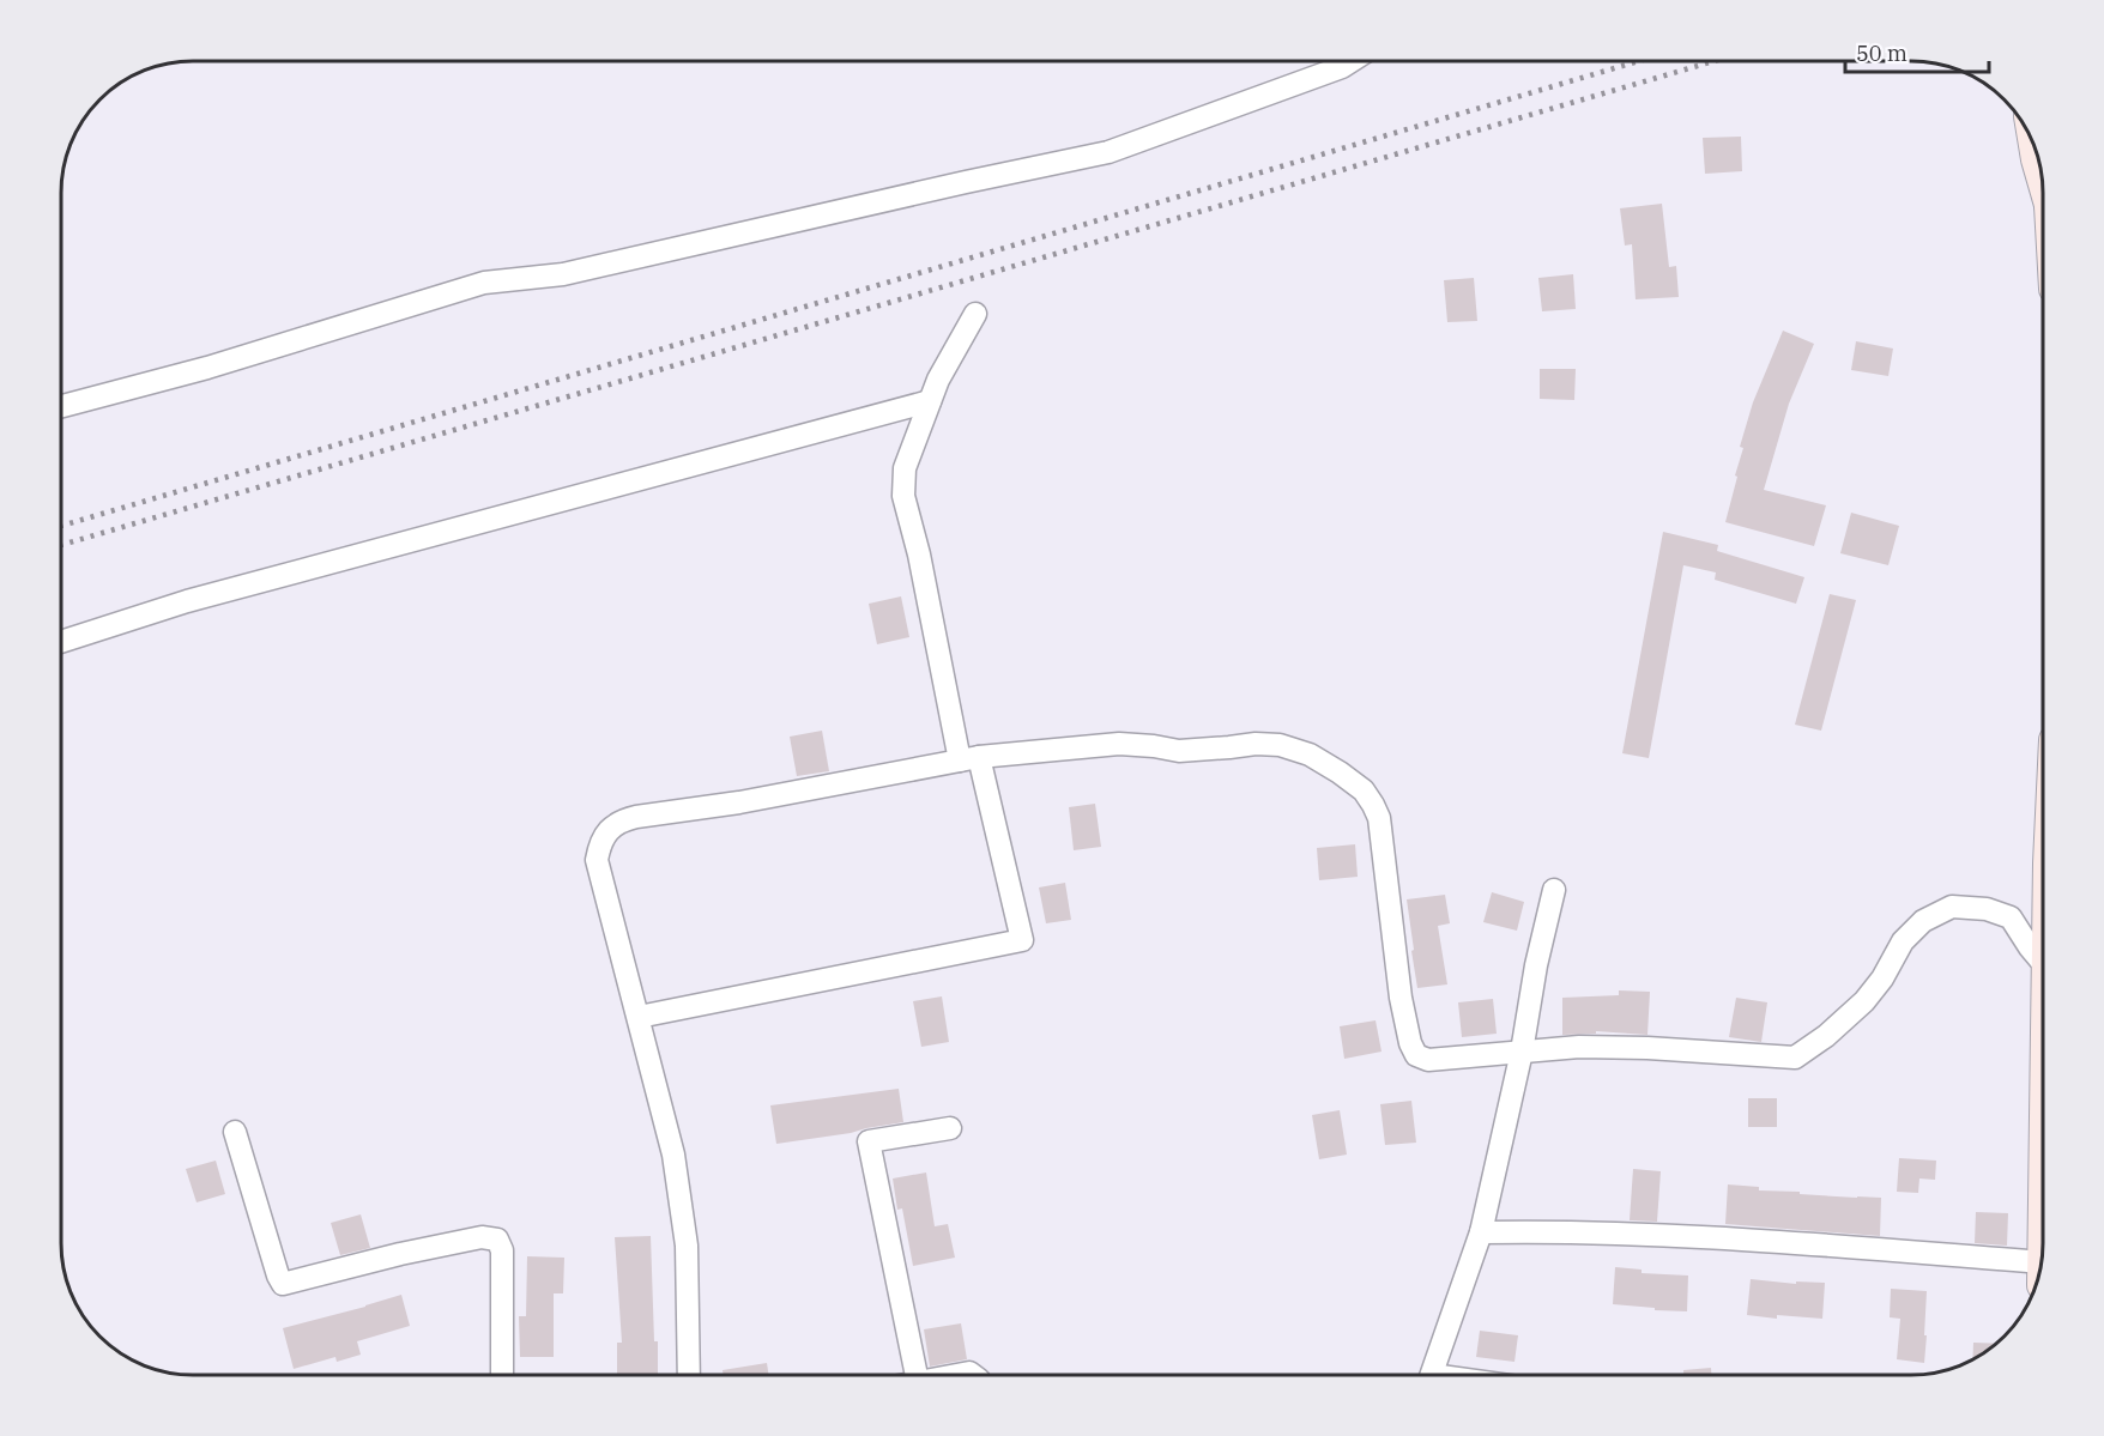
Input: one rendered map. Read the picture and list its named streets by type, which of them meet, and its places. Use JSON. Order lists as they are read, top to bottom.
{
  "scale_bar": "50 m"
}
